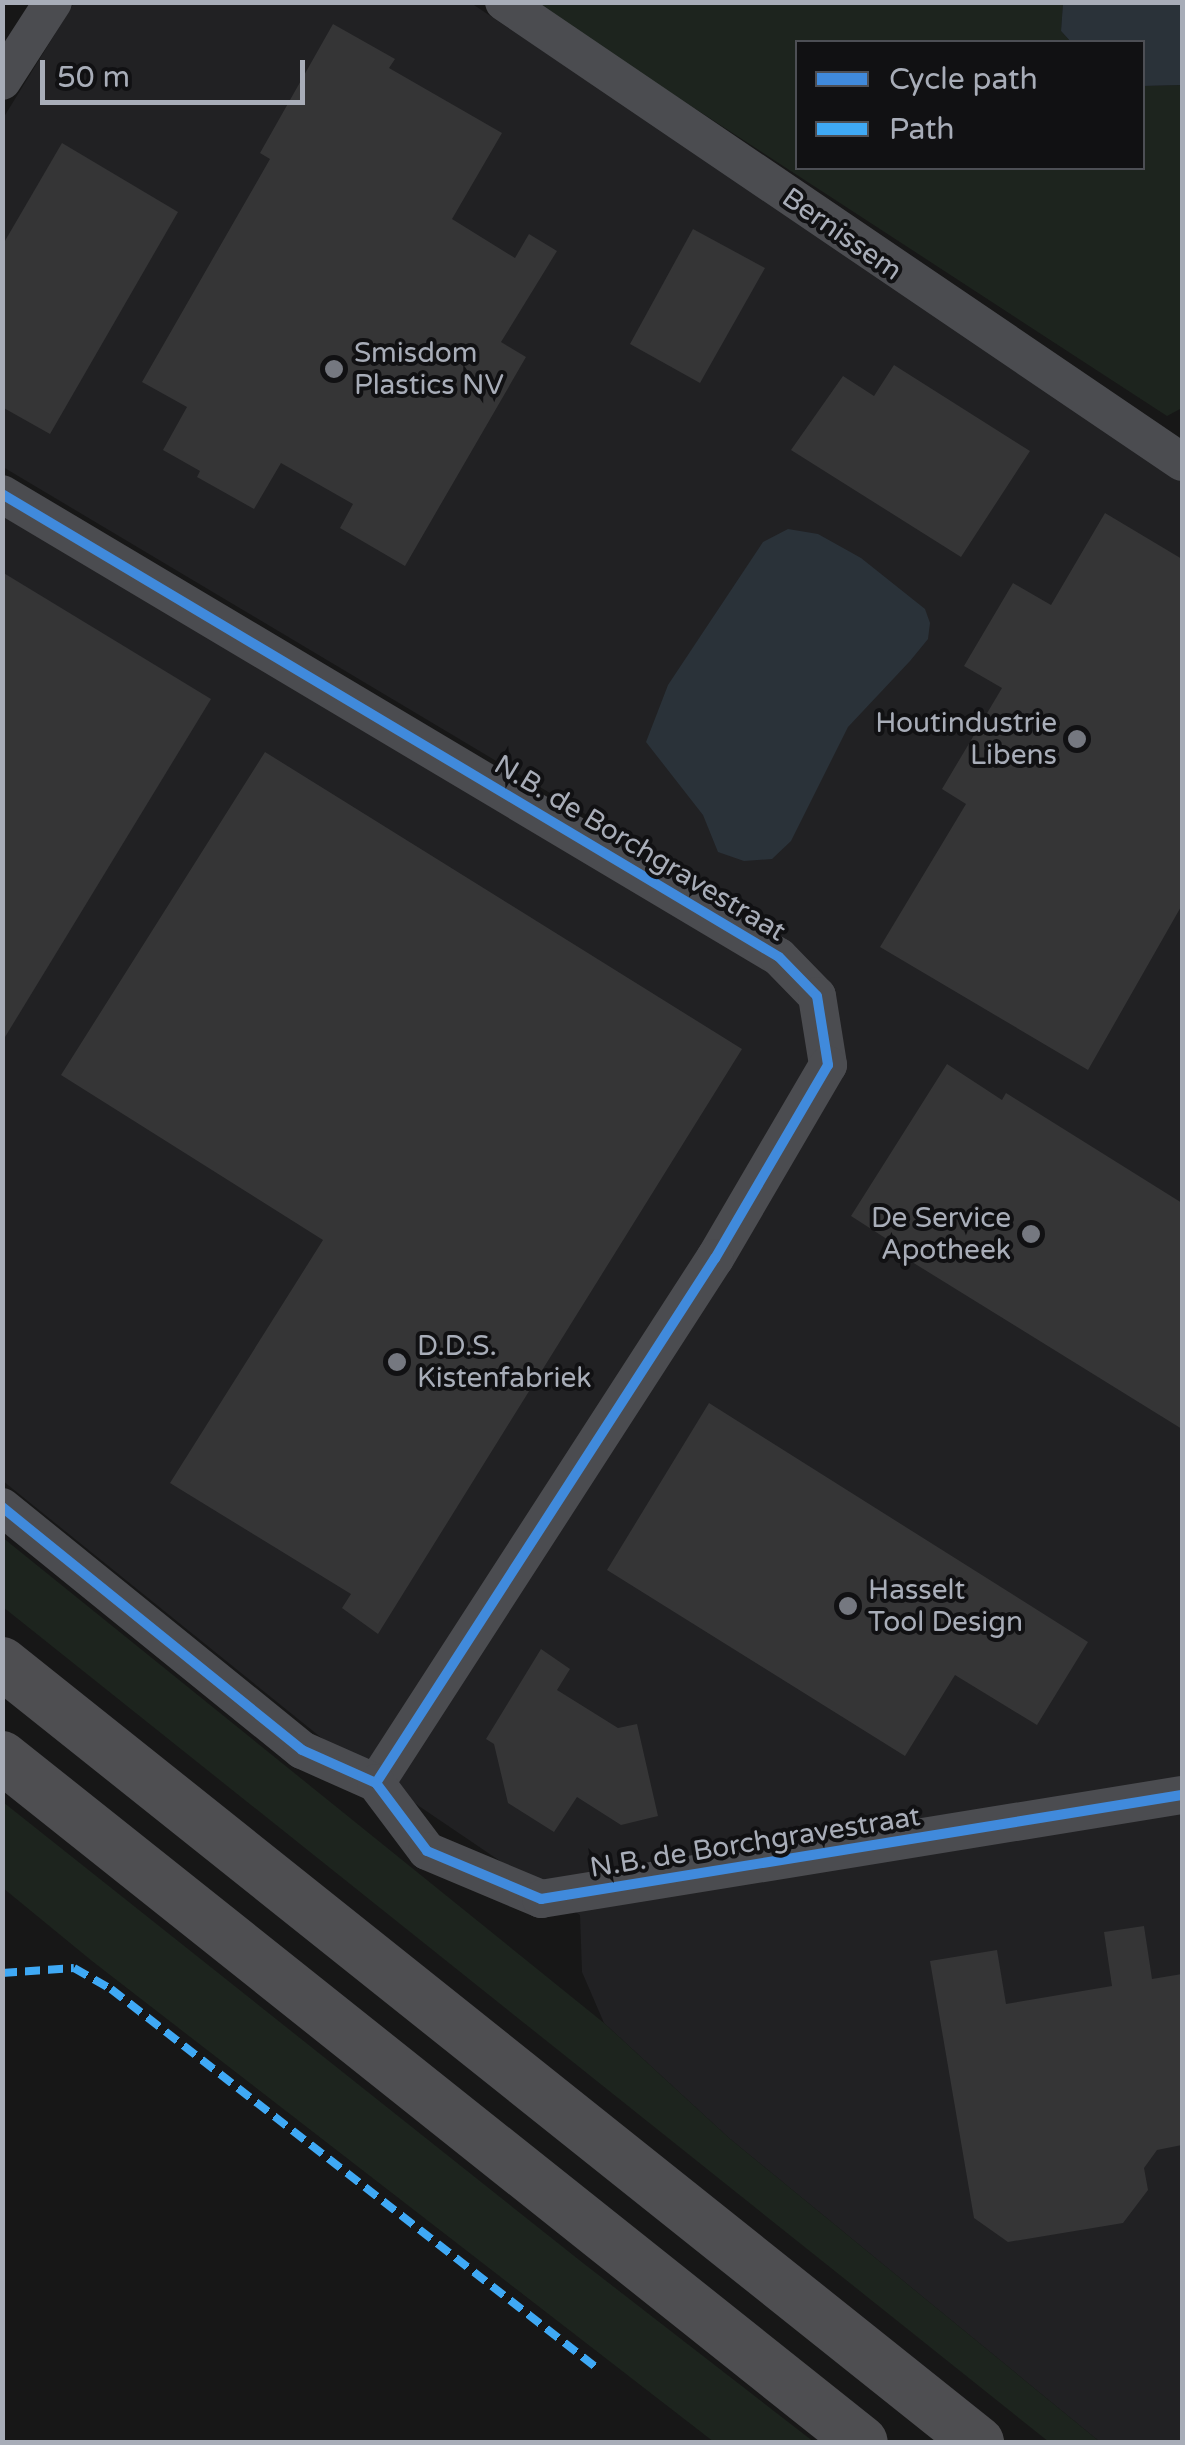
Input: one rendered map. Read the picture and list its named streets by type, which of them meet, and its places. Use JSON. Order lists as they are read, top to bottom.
{
  "streets": {
    "street": ["Bernissem", "N.B. de Borchgravestraat"]
  },
  "places": [
    "Smisdom Plastics NV",
    "Houtindustrie Libens",
    "De Service Apotheek",
    "D.D.S. Kistenfabriek",
    "Hasselt Tool Design"
  ],
  "legend": ["Cycle path", "Path"],
  "scale_bar": "50 m"
}
